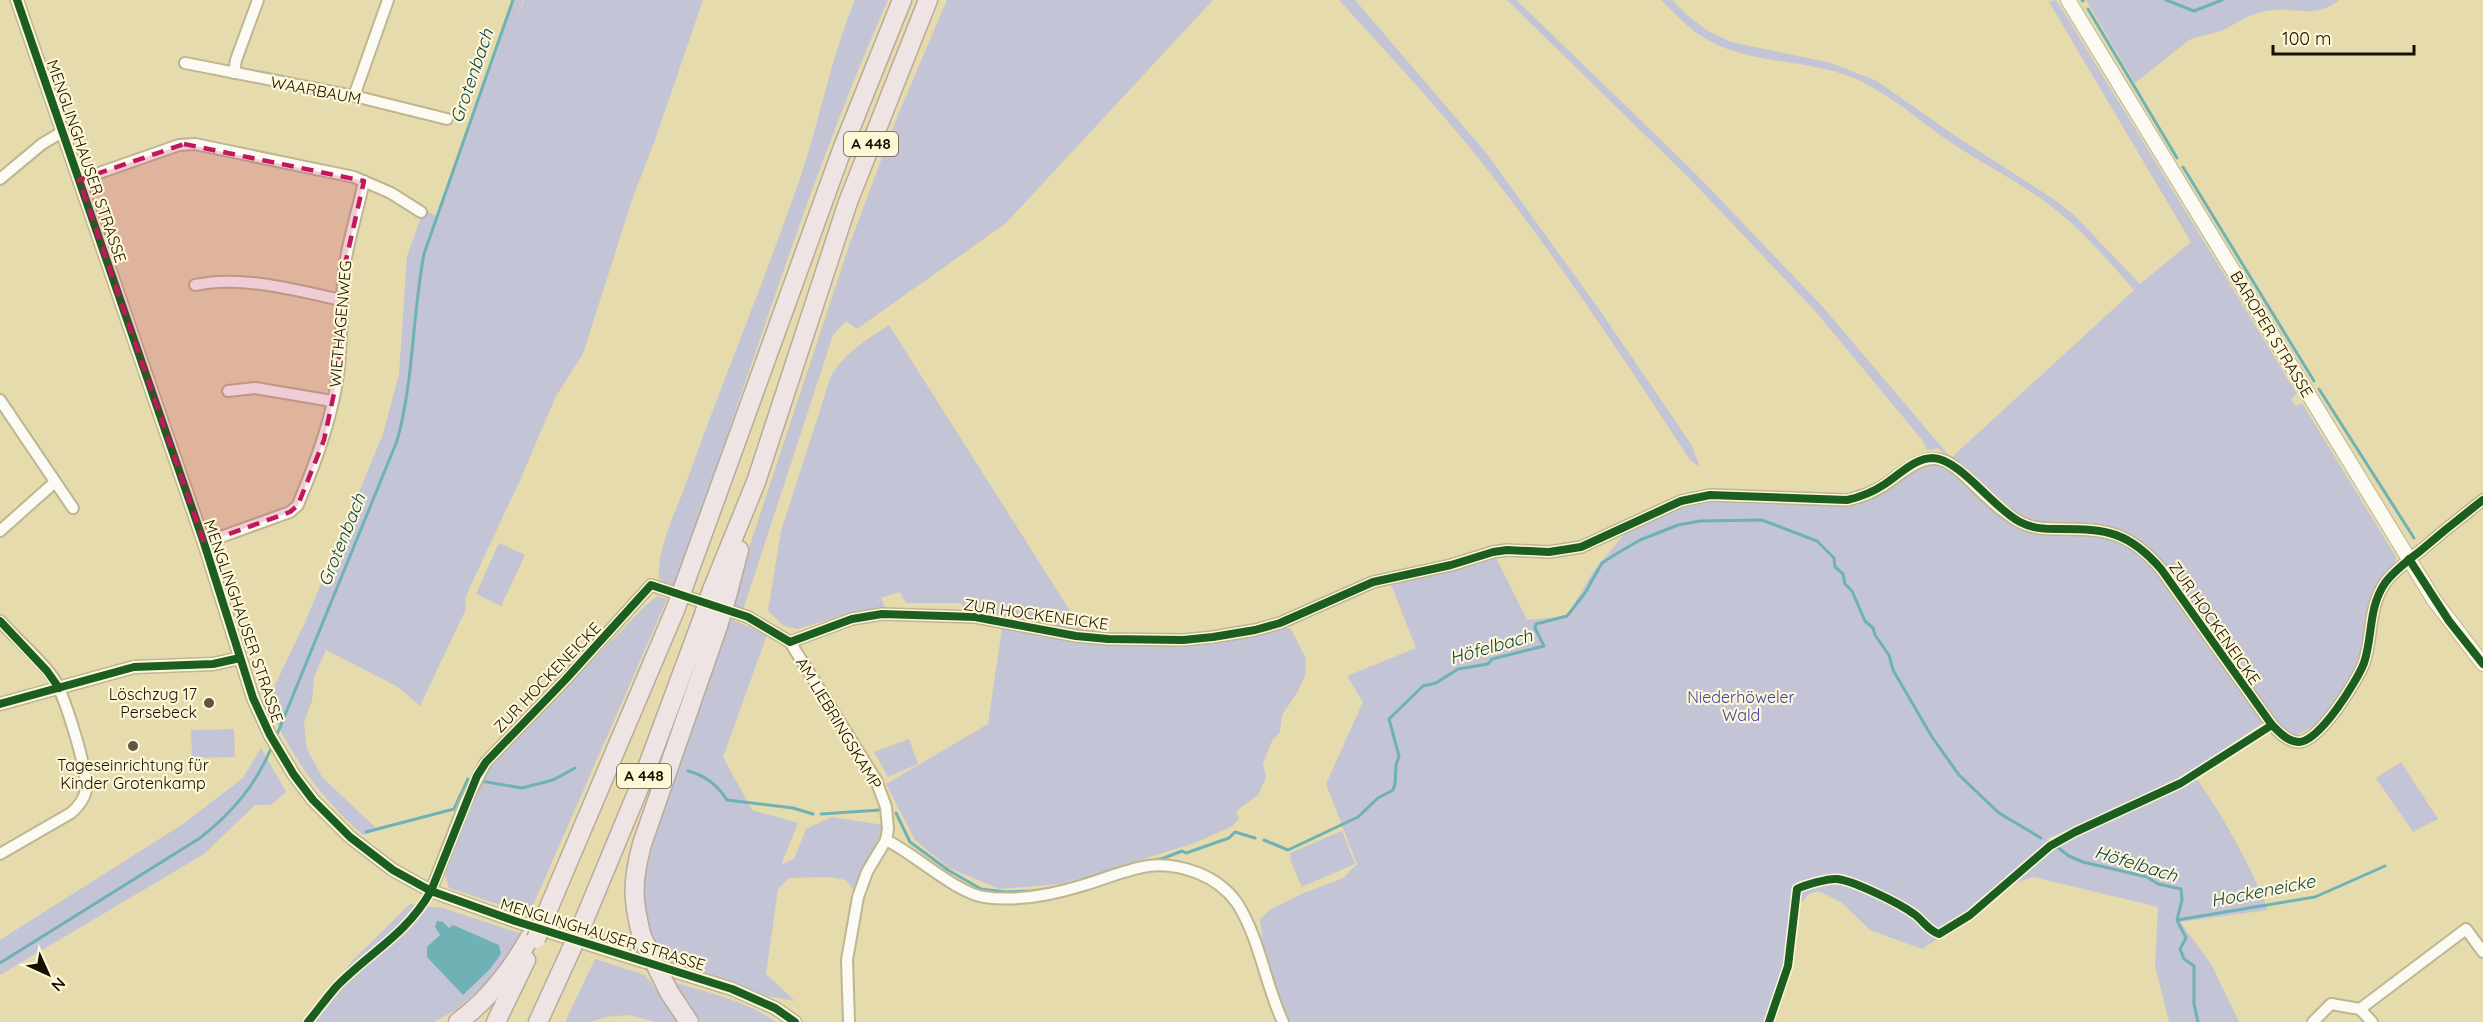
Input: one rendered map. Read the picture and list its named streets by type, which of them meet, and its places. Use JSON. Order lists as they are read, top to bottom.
{
  "streets": {
    "highway": ["A 448"],
    "main road": ["BAROPER STRASSE"],
    "street": [
      "WAARBAUM",
      "MENGLINGHAUSER STRASSE",
      "WIETHAGENWEG",
      "ZUR HOCKENEICKE",
      "AM LIEBRINGSKAMP"
    ]
  },
  "crossings": [
    ["MENGLINGHAUSER STRASSE", "WIETHAGENWEG"],
    ["MENGLINGHAUSER STRASSE", "ZUR HOCKENEICKE"],
    ["BAROPER STRASSE", "ZUR HOCKENEICKE"],
    ["ZUR HOCKENEICKE", "AM LIEBRINGSKAMP"]
  ],
  "water": ["Grotenbach", "Höfelbach", "Hockeneicke"],
  "parks": ["Niederhöweler Wald"],
  "places": ["Löschzug 17 Persebeck", "Tageseinrichtung für Kinder Grotenkamp"],
  "scale_bar": "100 m",
  "north": "bottom right"
}
